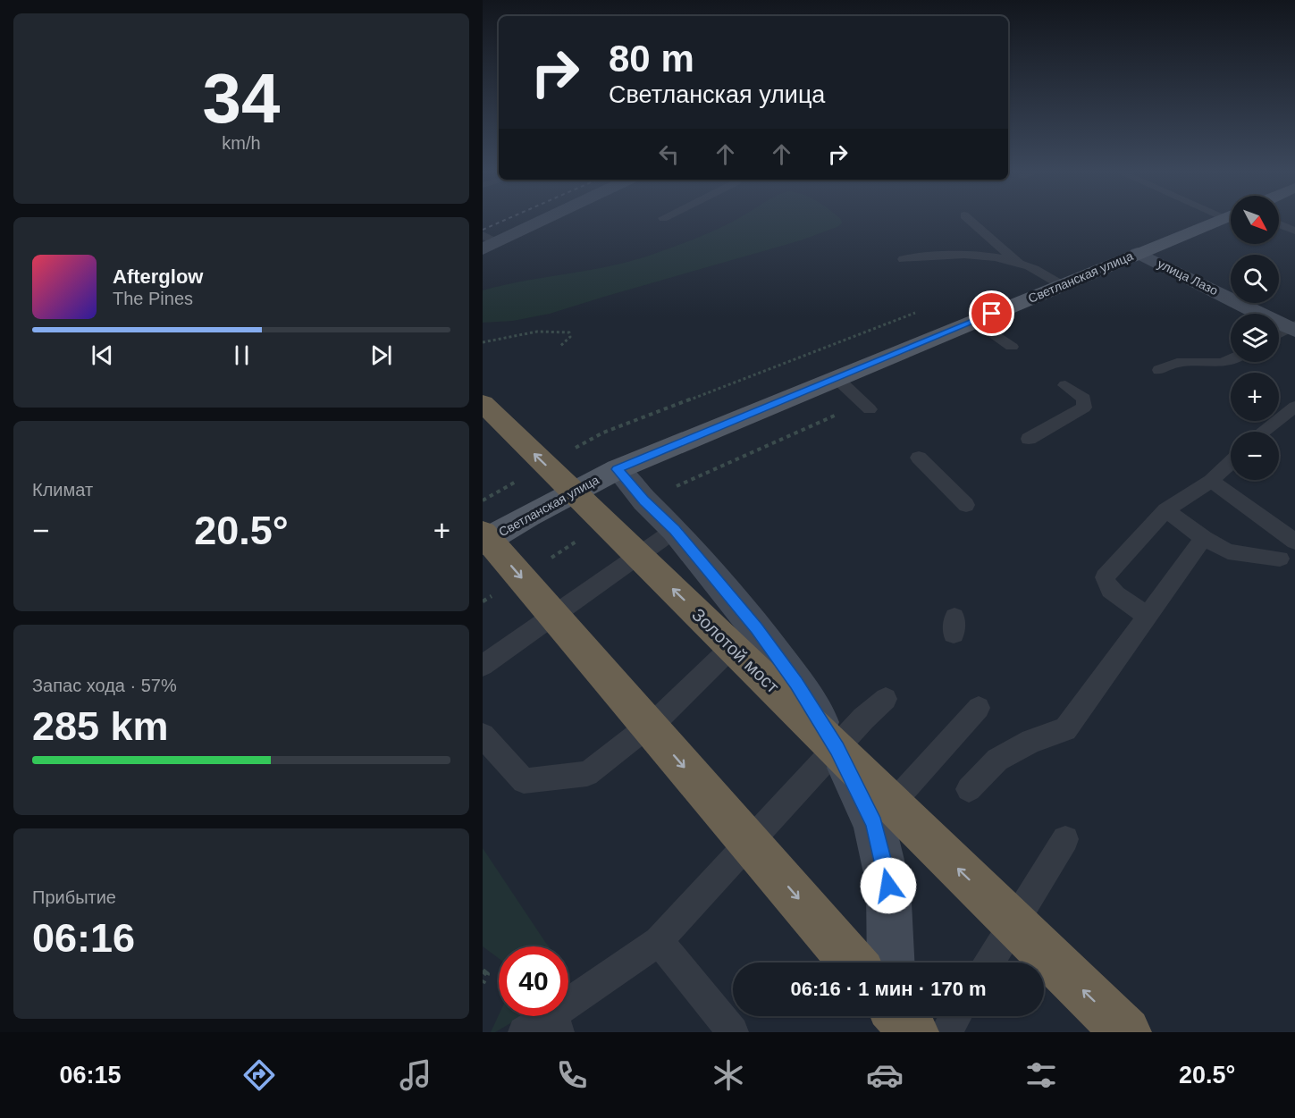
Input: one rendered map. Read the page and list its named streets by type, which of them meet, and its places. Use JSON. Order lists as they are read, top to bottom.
{
  "streets": {
    "highway": ["Золотой мост"],
    "main road": ["Светланская улица", "улица Лазо"]
  },
  "crossings": [
    ["Светланская улица", "улица Лазо"]
  ],
  "north": "bottom right",
  "page": {
    "tile": [
      ["34", "km/h"],
      "Климат",
      ["Запас хода · 57%", "285 km"],
      ["Прибытие", "06:16"]
    ],
    "turn": ["80 m", "Светланская улица"],
    "map_buttons": ["+", "−"],
    "song": ["Afterglow", "The Pines"],
    "heat": ["−", "20.5°", "+"],
    "limit": "40",
    "trip": "06:16 · 1 мин · 170 m",
    "tabs": ["06:15", "20.5°"]
  }
}
